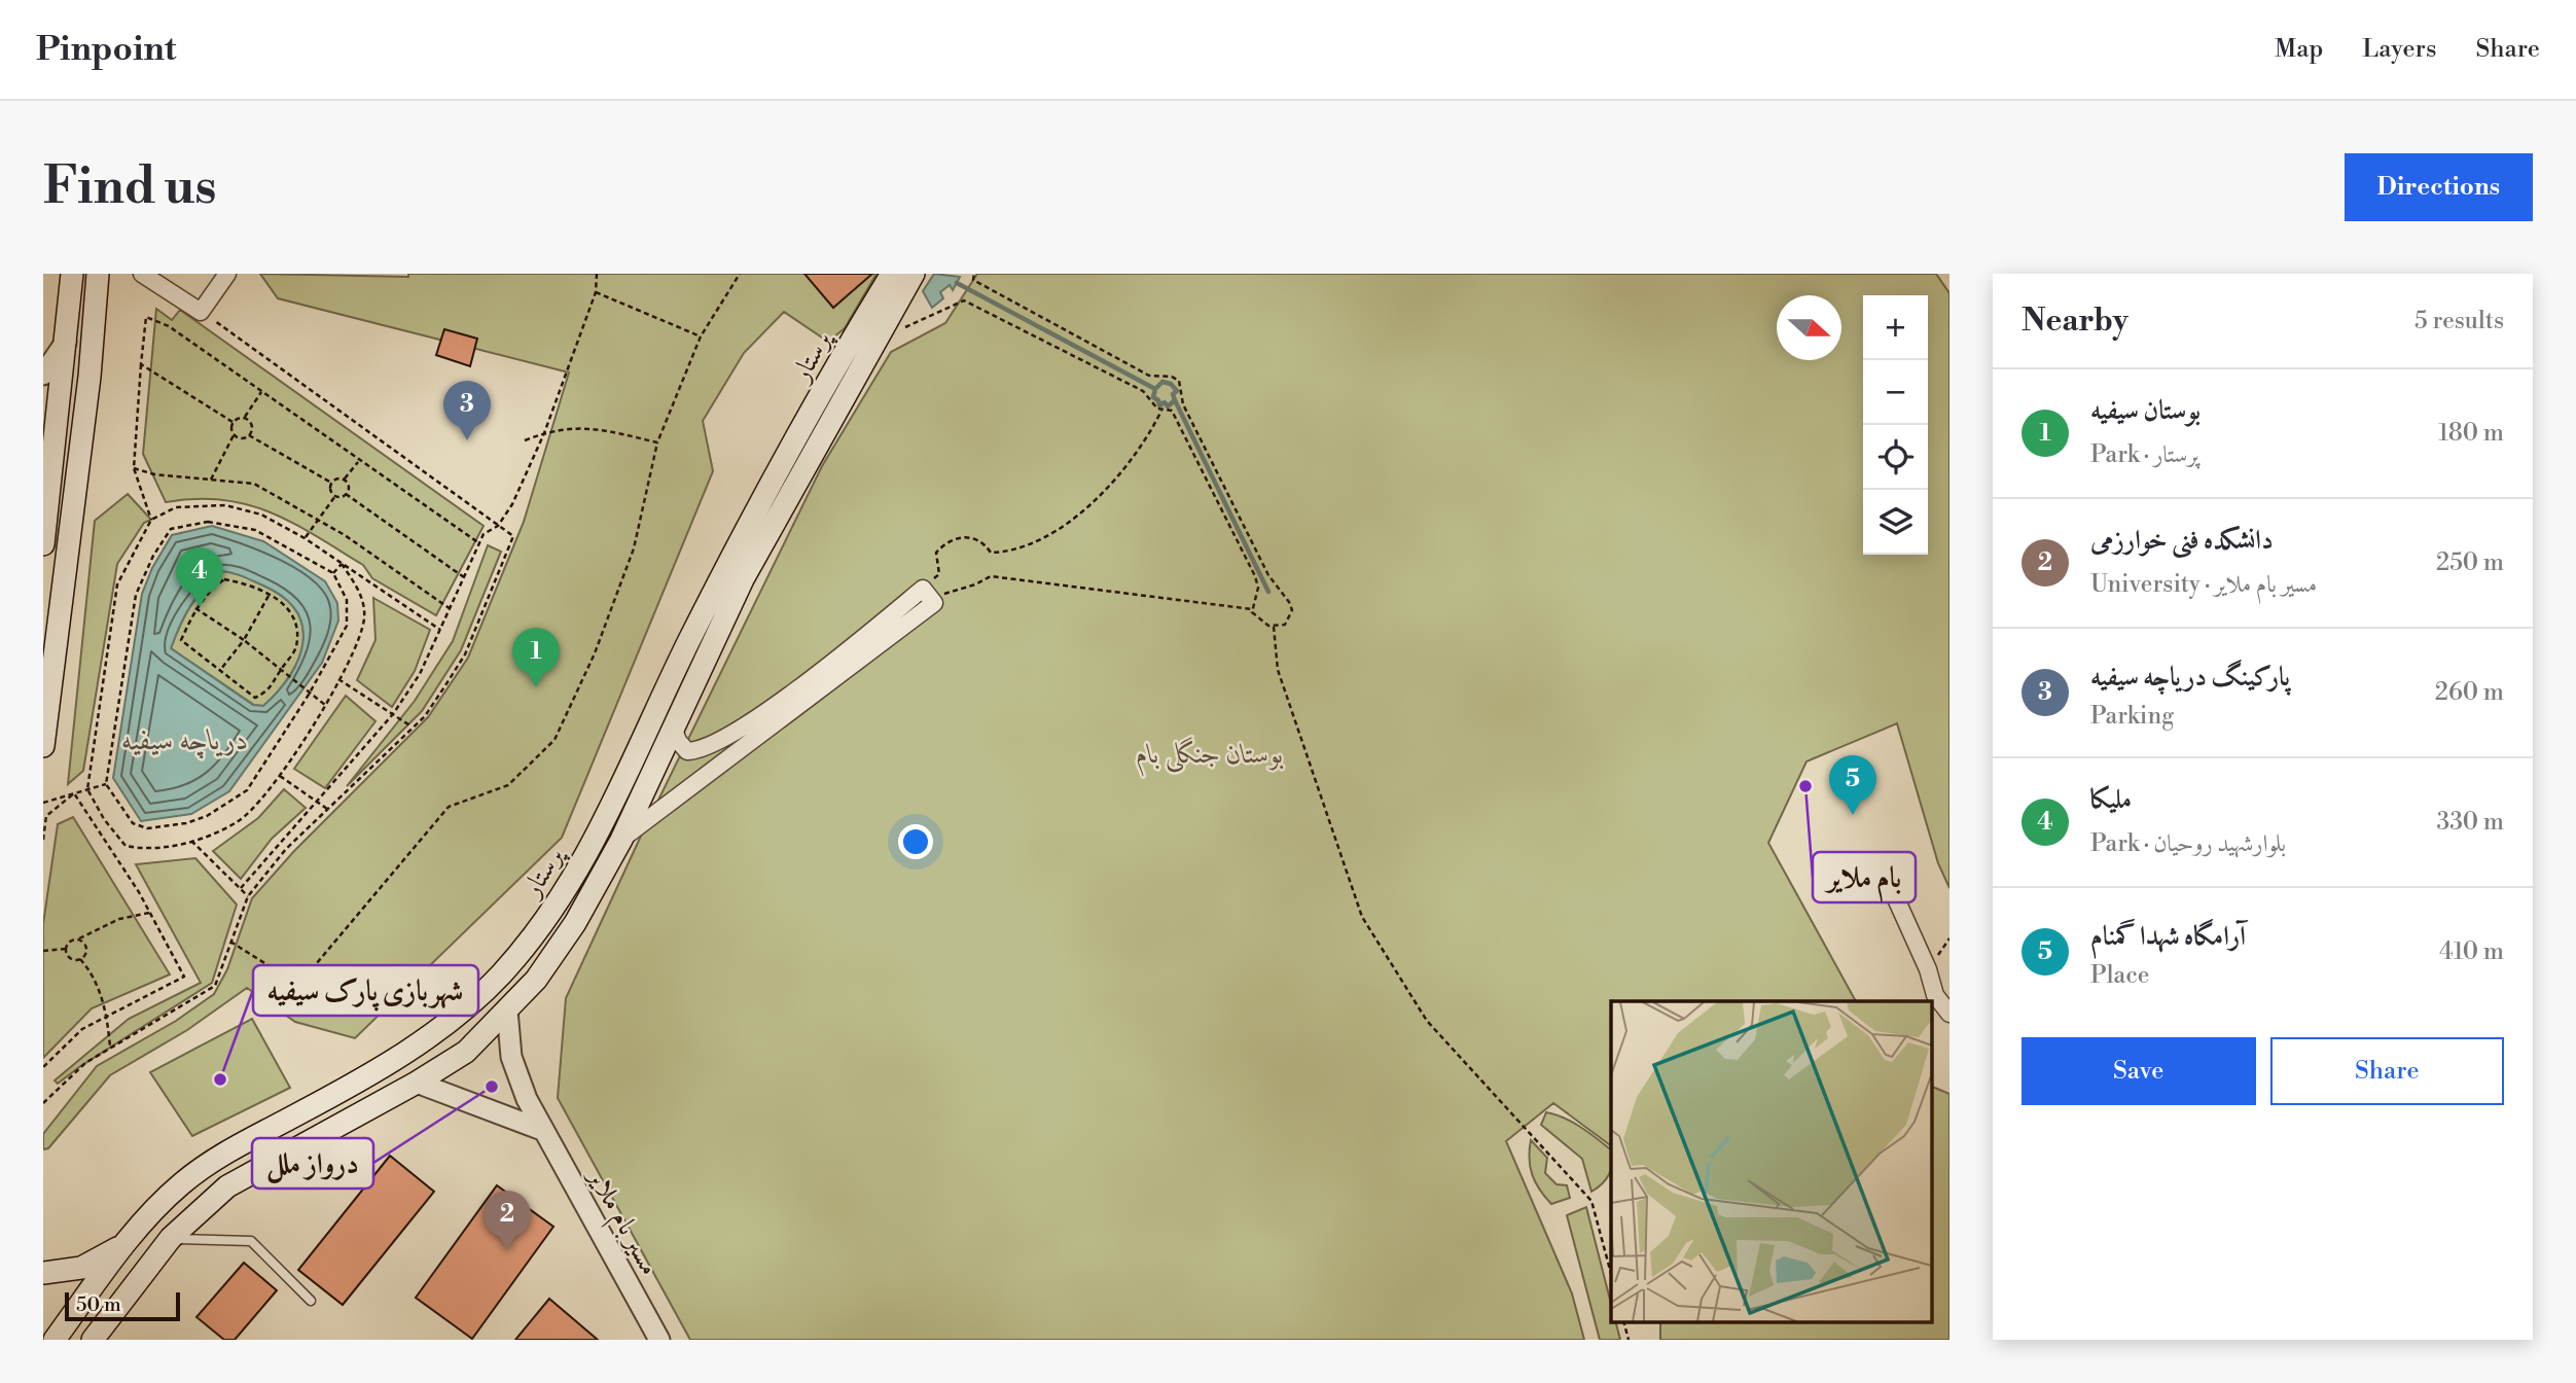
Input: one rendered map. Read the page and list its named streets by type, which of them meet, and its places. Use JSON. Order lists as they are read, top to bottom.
{
  "streets": {
    "main road": ["پرستار"],
    "street": ["مسیر بام ملایر"]
  },
  "crossings": [
    ["پرستار", "مسیر بام ملایر"]
  ],
  "water": ["دریاچه سیفیه"],
  "parks": ["بوستان جنگلی بام"],
  "places": ["بام ملایر", "شهربازی پارک سیفیه", "درواز ملل"],
  "scale_bar": "50 m",
  "north": "right",
  "page": {
    "header": "Pinpoint",
    "nav": ["Map", "Layers", "Share"],
    "buttons": [
      "Directions",
      ["Save", "Share"]
    ],
    "title": "Find us",
    "heading": ["Nearby", "5 results"],
    "map_buttons": ["+", "−"],
    "list": [
      {
        "mark": "1",
        "name": "بوستان سیفیه",
        "note": "Park · پرستار",
        "value": "180 m"
      },
      {
        "mark": "2",
        "name": "دانشکده فنی خوارزمی",
        "note": "University · مسیر بام ملایر",
        "value": "250 m"
      },
      {
        "mark": "3",
        "name": "پارکینگ دریاچه سیفیه",
        "note": "Parking",
        "value": "260 m"
      },
      {
        "mark": "4",
        "name": "ملیکا",
        "note": "Park · بلوارشهید روحیان",
        "value": "330 m"
      },
      {
        "mark": "5",
        "name": "آرامگاه شهدا گمنام",
        "note": "Place",
        "value": "410 m"
      }
    ],
    "pins": [
      "3",
      "4",
      "1",
      "5",
      "2"
    ],
    "scale": "50 m"
  }
}
